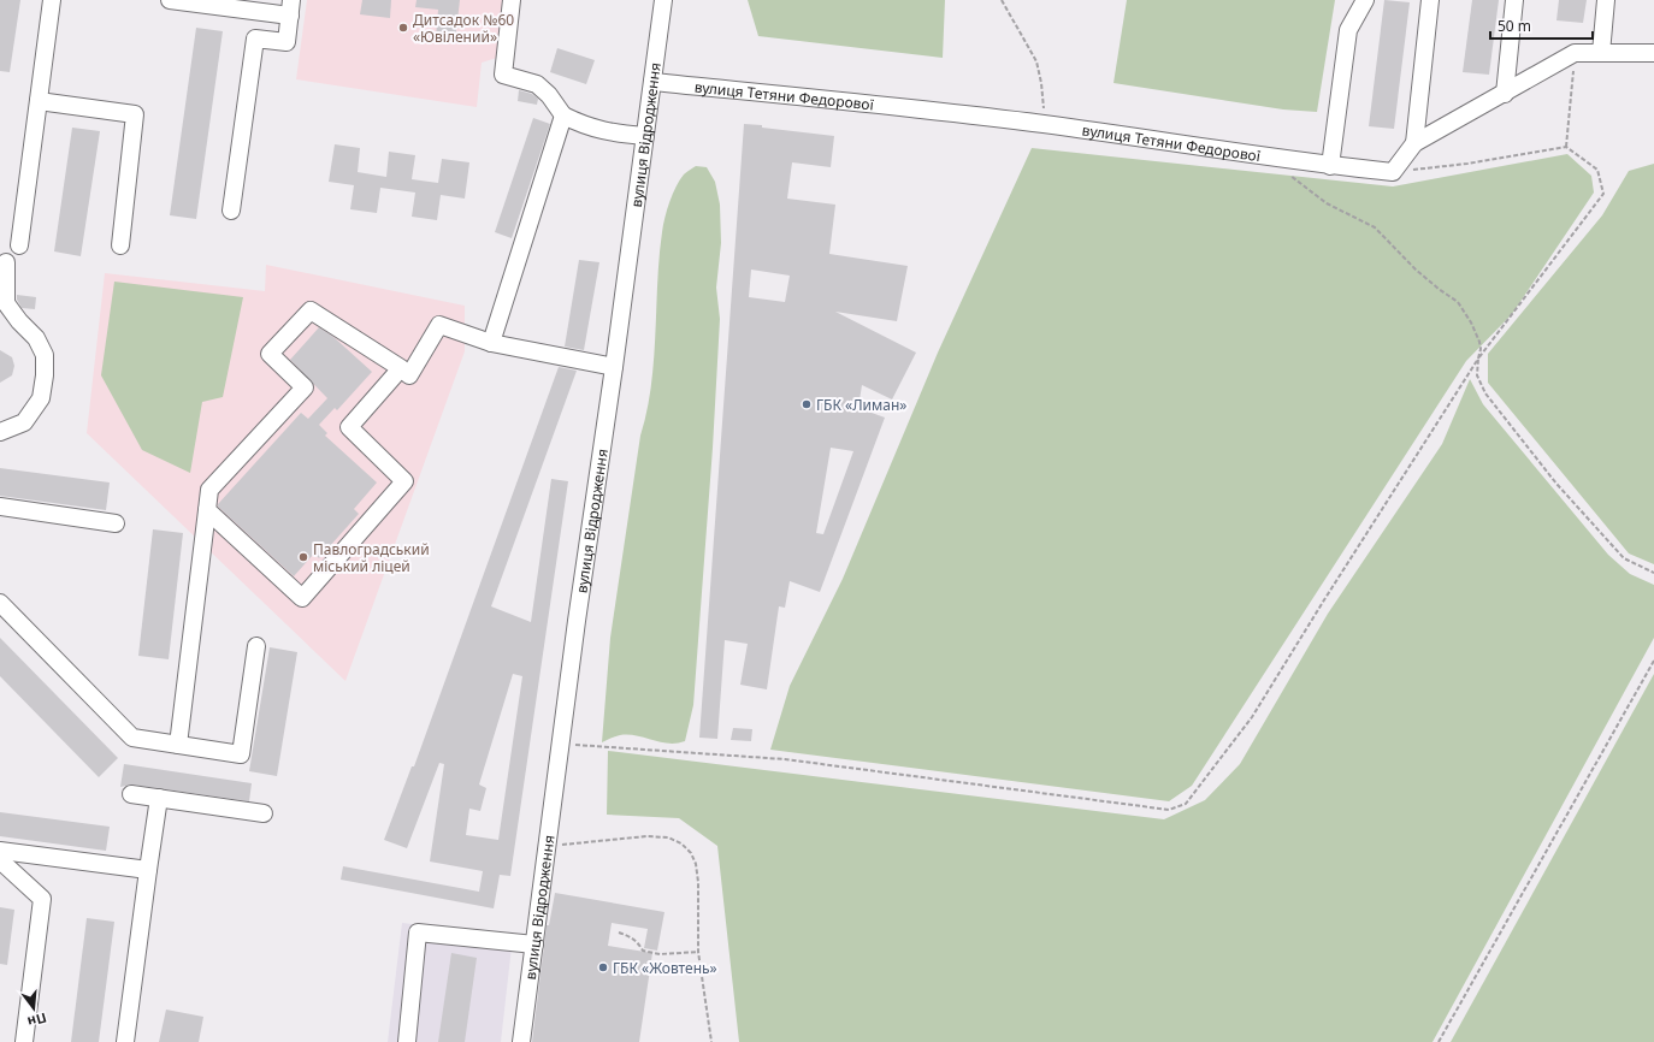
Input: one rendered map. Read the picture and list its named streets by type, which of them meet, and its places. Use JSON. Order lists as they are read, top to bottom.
{
  "streets": {
    "street": ["вулиця Тетяни Федорової", "вулиця Відродження"]
  },
  "crossings": [
    ["вулиця Тетяни Федорової", "вулиця Відродження"]
  ],
  "places": [
    "Дитсадок №60 «Ювілений»",
    "ГБК «Лиман»",
    "Павлоградський міський ліцей",
    "ГБК «Жовтень»"
  ],
  "scale_bar": "50 m",
  "north": "bottom"
}
